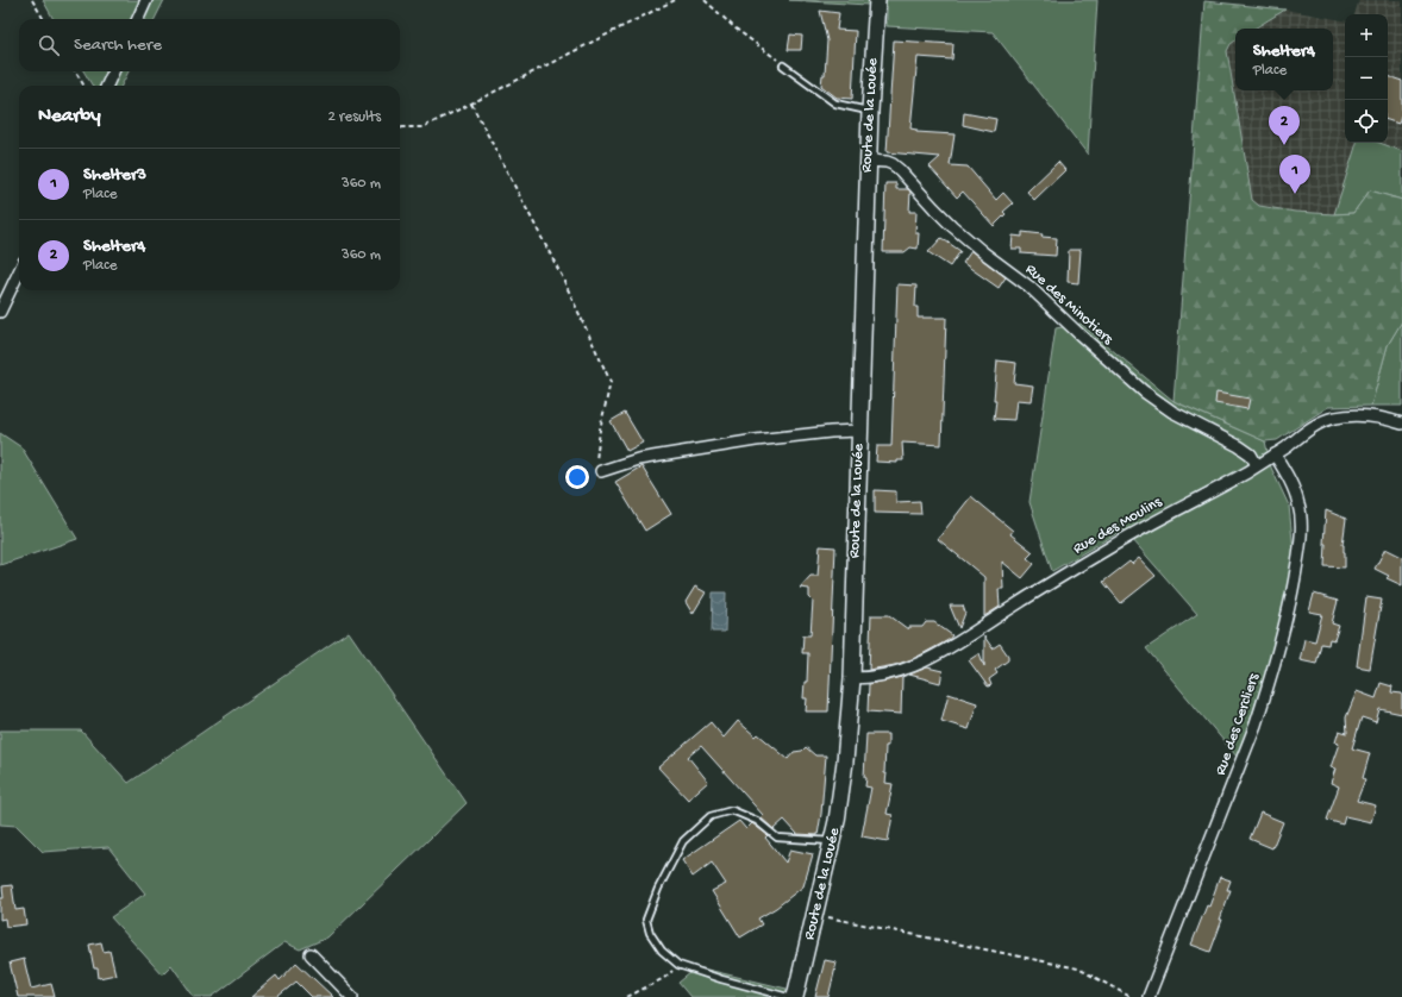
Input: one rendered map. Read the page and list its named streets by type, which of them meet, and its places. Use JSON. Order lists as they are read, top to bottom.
{
  "streets": {
    "main road": ["Route de la Louée"],
    "street": ["Rue des Minotiers", "Rue des Moulins", "Rue des Cercliers"]
  },
  "crossings": [
    ["Route de la Louée", "Rue des Minotiers"],
    ["Route de la Louée", "Rue des Moulins"],
    ["Rue des Minotiers", "Rue des Moulins"],
    ["Rue des Moulins", "Rue des Cercliers"]
  ],
  "page": {
    "map_buttons": ["+", "−"],
    "search": "Search here",
    "popup": ["Shelter4", "Place"],
    "heading": ["Nearby", "2 results"],
    "pins": ["2", "1"],
    "list": [
      {
        "mark": "1",
        "name": "Shelter3",
        "note": "Place",
        "value": "360 m"
      },
      {
        "mark": "2",
        "name": "Shelter4",
        "note": "Place",
        "value": "360 m"
      }
    ]
  }
}
